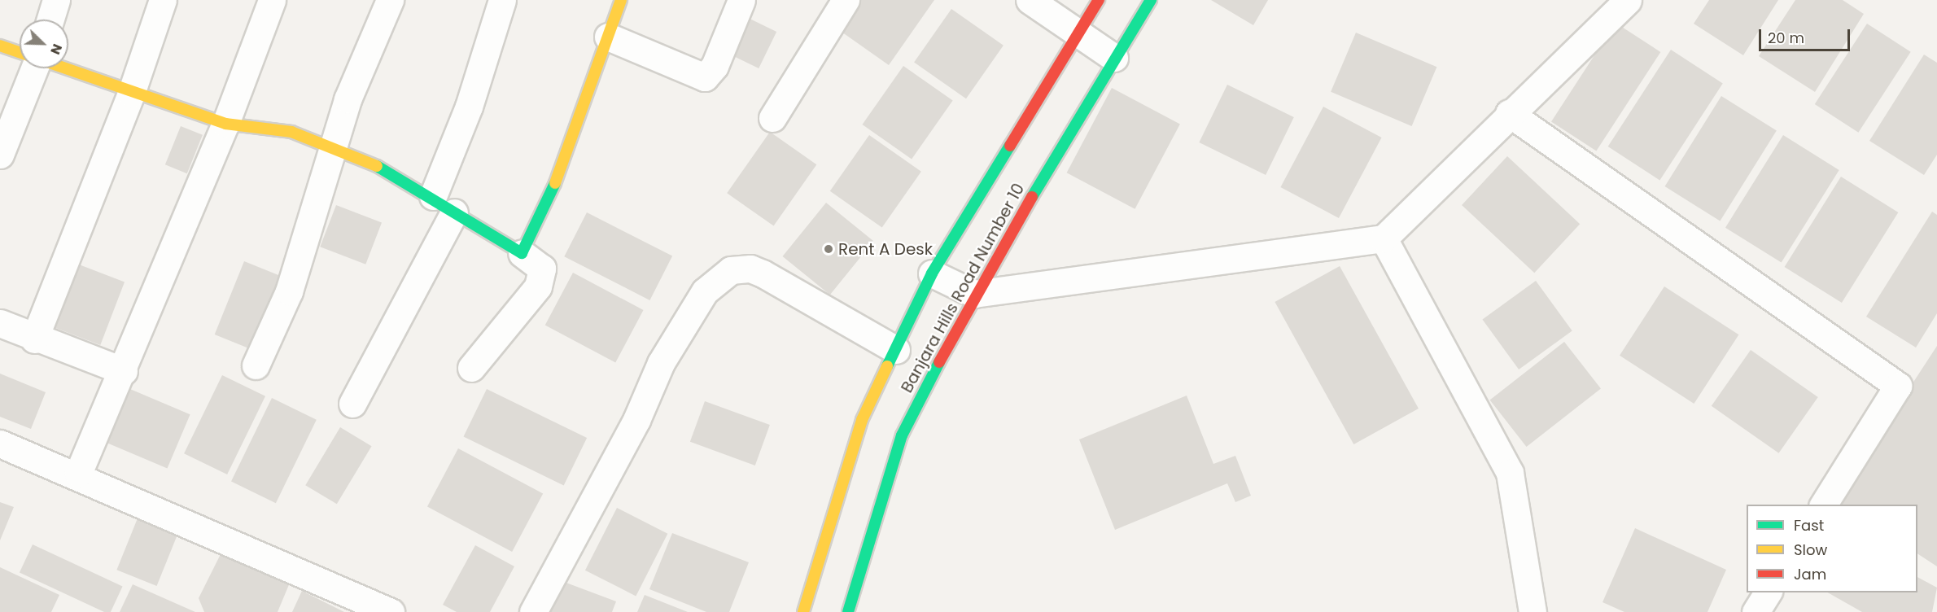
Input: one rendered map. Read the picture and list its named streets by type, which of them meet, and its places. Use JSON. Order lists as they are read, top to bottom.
{
  "streets": {
    "main road": ["Banjara Hills Road Number 10"]
  },
  "places": ["Rent A Desk"],
  "legend": ["Fast", "Slow", "Jam"],
  "scale_bar": "20 m",
  "north": "bottom right"
}
